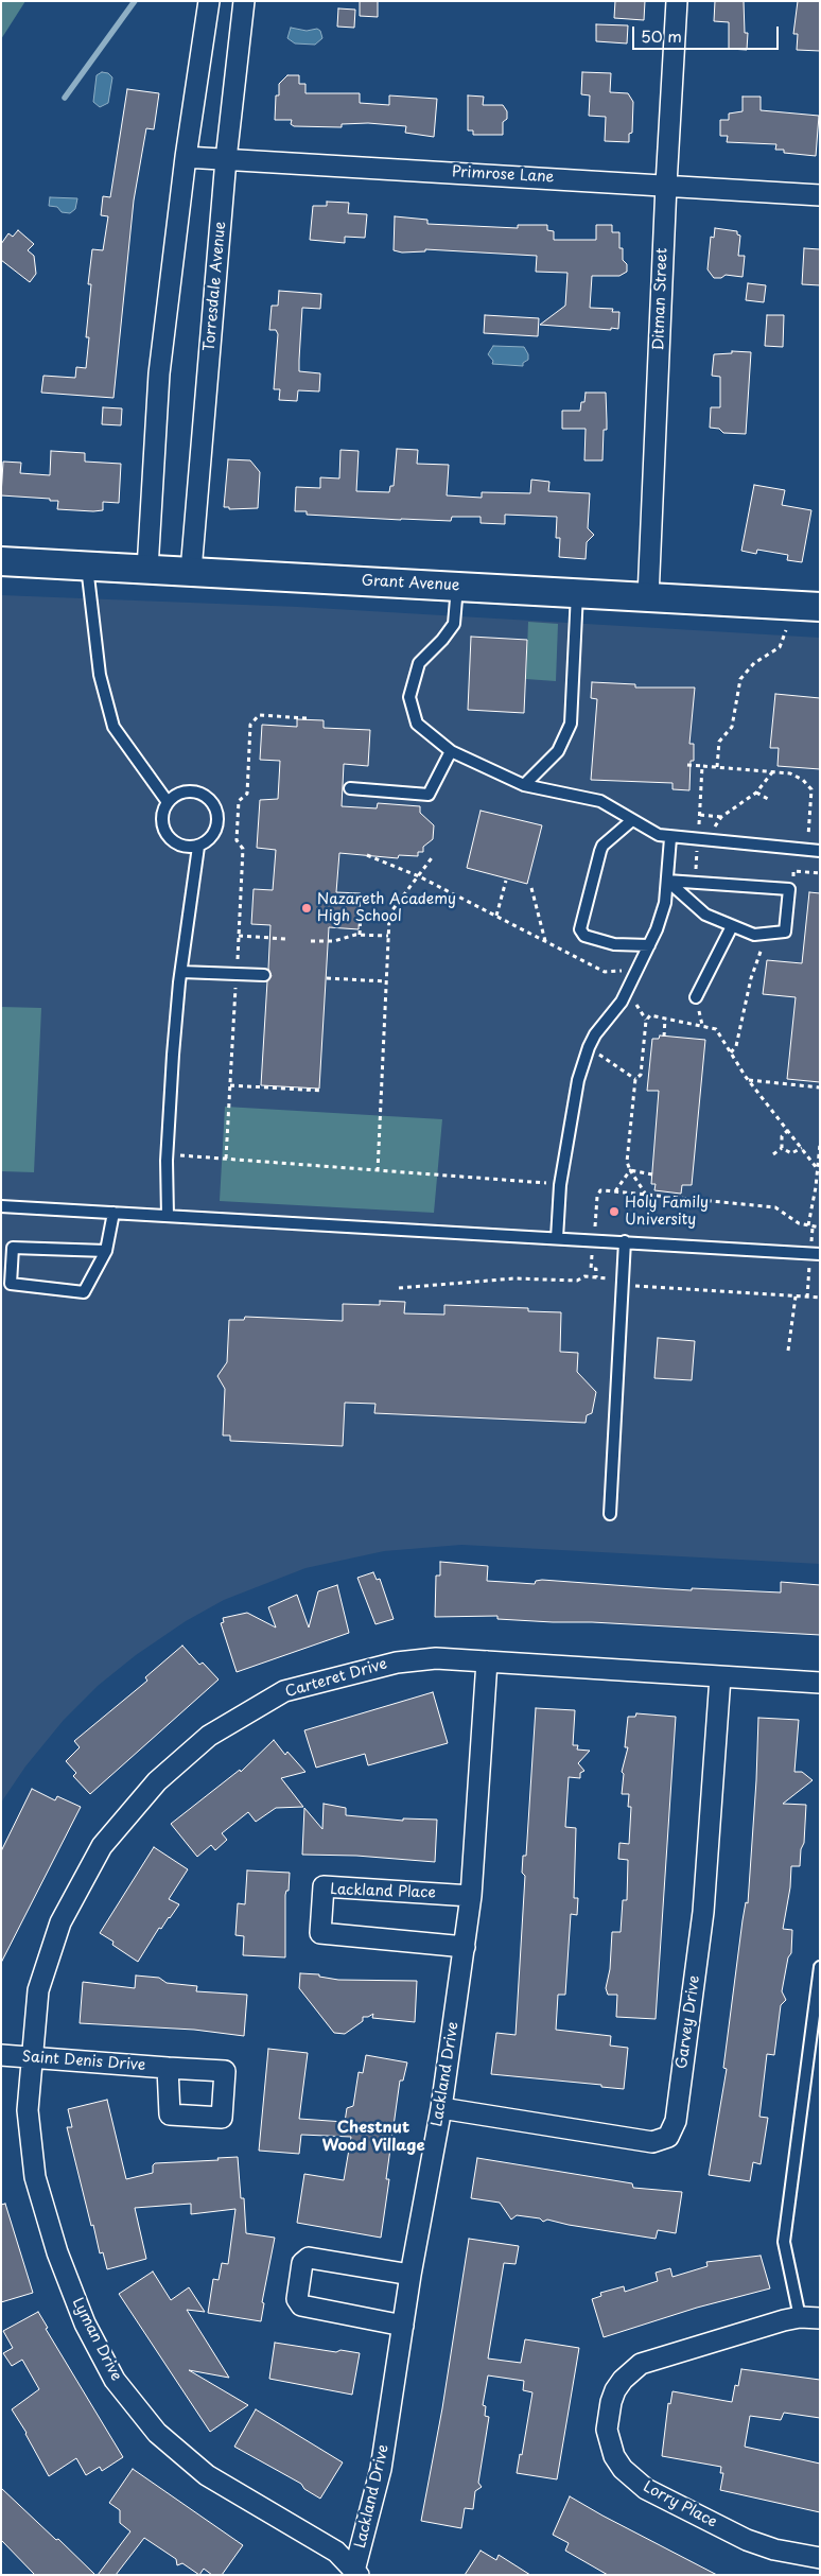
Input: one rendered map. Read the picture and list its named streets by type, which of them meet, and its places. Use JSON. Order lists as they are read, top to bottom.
{
  "streets": {
    "street": [
      "Primrose Lane",
      "Torresdale Avenue",
      "Ditman Street",
      "Grant Avenue",
      "Carteret Drive",
      "Lackland Place",
      "Garvey Drive",
      "Saint Denis Drive",
      "Lackland Drive",
      "Lyman Drive",
      "Lorry Place"
    ]
  },
  "crossings": [
    ["Primrose Lane", "Torresdale Avenue"],
    ["Primrose Lane", "Ditman Street"],
    ["Torresdale Avenue", "Grant Avenue"],
    ["Ditman Street", "Grant Avenue"],
    ["Carteret Drive", "Garvey Drive"],
    ["Carteret Drive", "Saint Denis Drive"],
    ["Carteret Drive", "Lackland Drive"],
    ["Carteret Drive", "Lyman Drive"],
    ["Lackland Place", "Lackland Drive"],
    ["Garvey Drive", "Lackland Drive"],
    ["Saint Denis Drive", "Lyman Drive"],
    ["Lackland Drive", "Lyman Drive"]
  ],
  "districts": ["Chestnut Wood Village"],
  "places": ["Nazareth Academy High School", "Holy Family University"],
  "scale_bar": "50 m"
}
